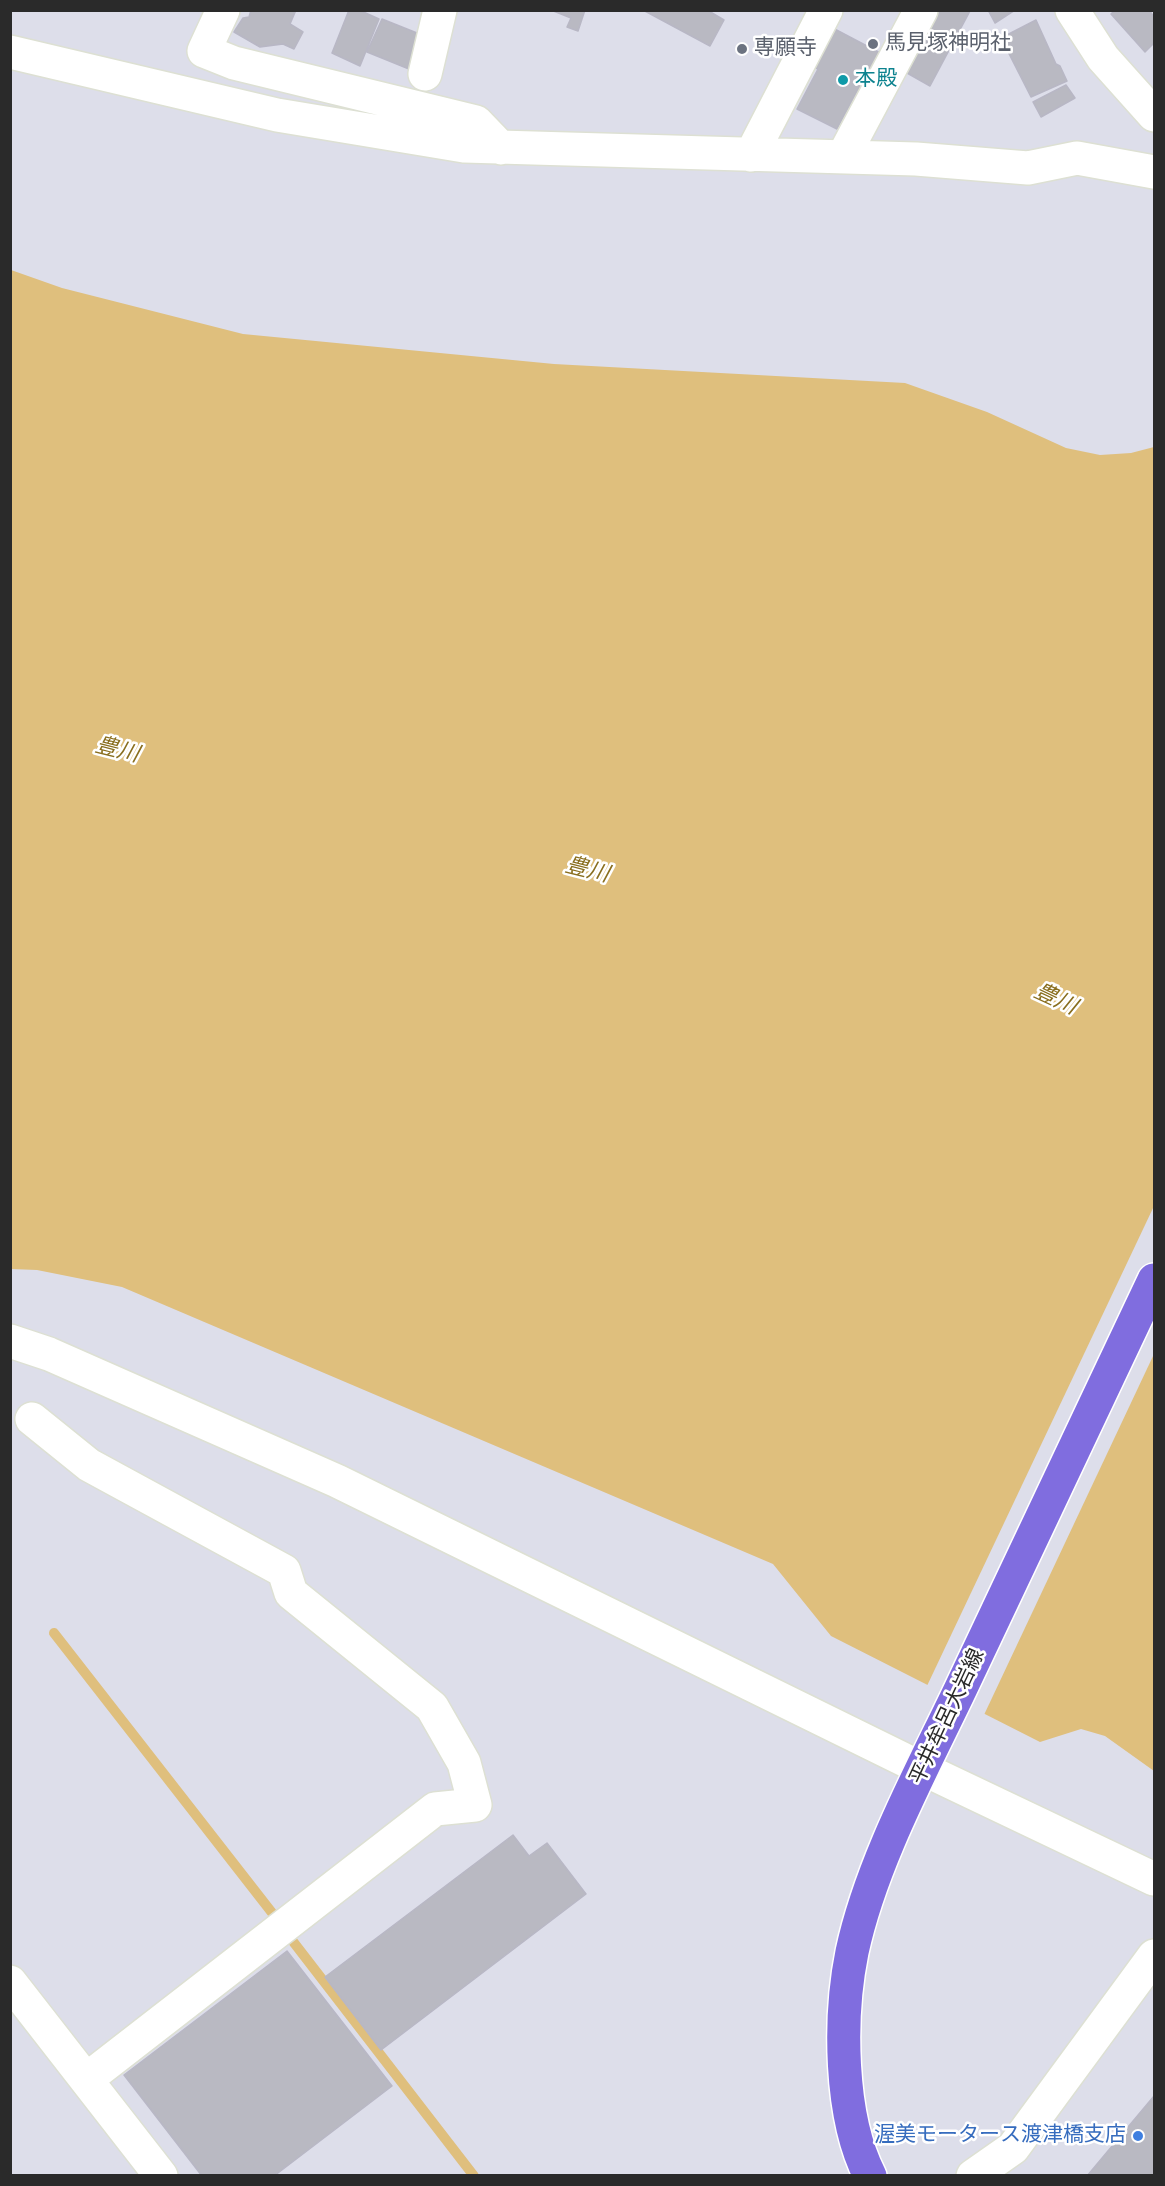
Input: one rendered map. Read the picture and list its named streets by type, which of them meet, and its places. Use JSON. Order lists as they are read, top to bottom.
{
  "streets": {
    "main road": ["平井牟呂大岩線"]
  },
  "water": ["豊川"],
  "places": [
    "馬見塚神明社",
    "専願寺",
    "本殿",
    "渥美モータース渡津橋支店"
  ]
}
